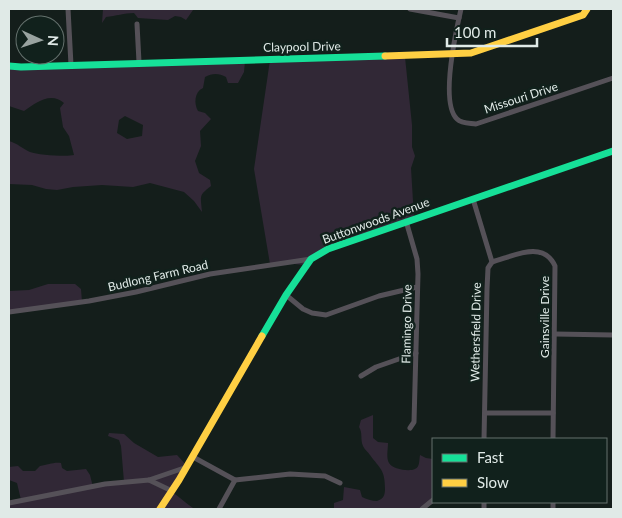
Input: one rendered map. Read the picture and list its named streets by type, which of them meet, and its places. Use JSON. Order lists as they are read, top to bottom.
{
  "streets": {
    "street": [
      "Claypool Drive",
      "Missouri Drive",
      "Buttonwoods Avenue",
      "Budlong Farm Road",
      "Gainsville Drive",
      "Flamingo Drive",
      "Wethersfield Drive"
    ]
  },
  "crossings": [
    ["Claypool Drive", "Missouri Drive"],
    ["Buttonwoods Avenue", "Budlong Farm Road"],
    ["Buttonwoods Avenue", "Flamingo Drive"],
    ["Buttonwoods Avenue", "Wethersfield Drive"],
    ["Gainsville Drive", "Wethersfield Drive"]
  ],
  "legend": ["Fast", "Slow"],
  "scale_bar": "100 m",
  "north": "right"
}
